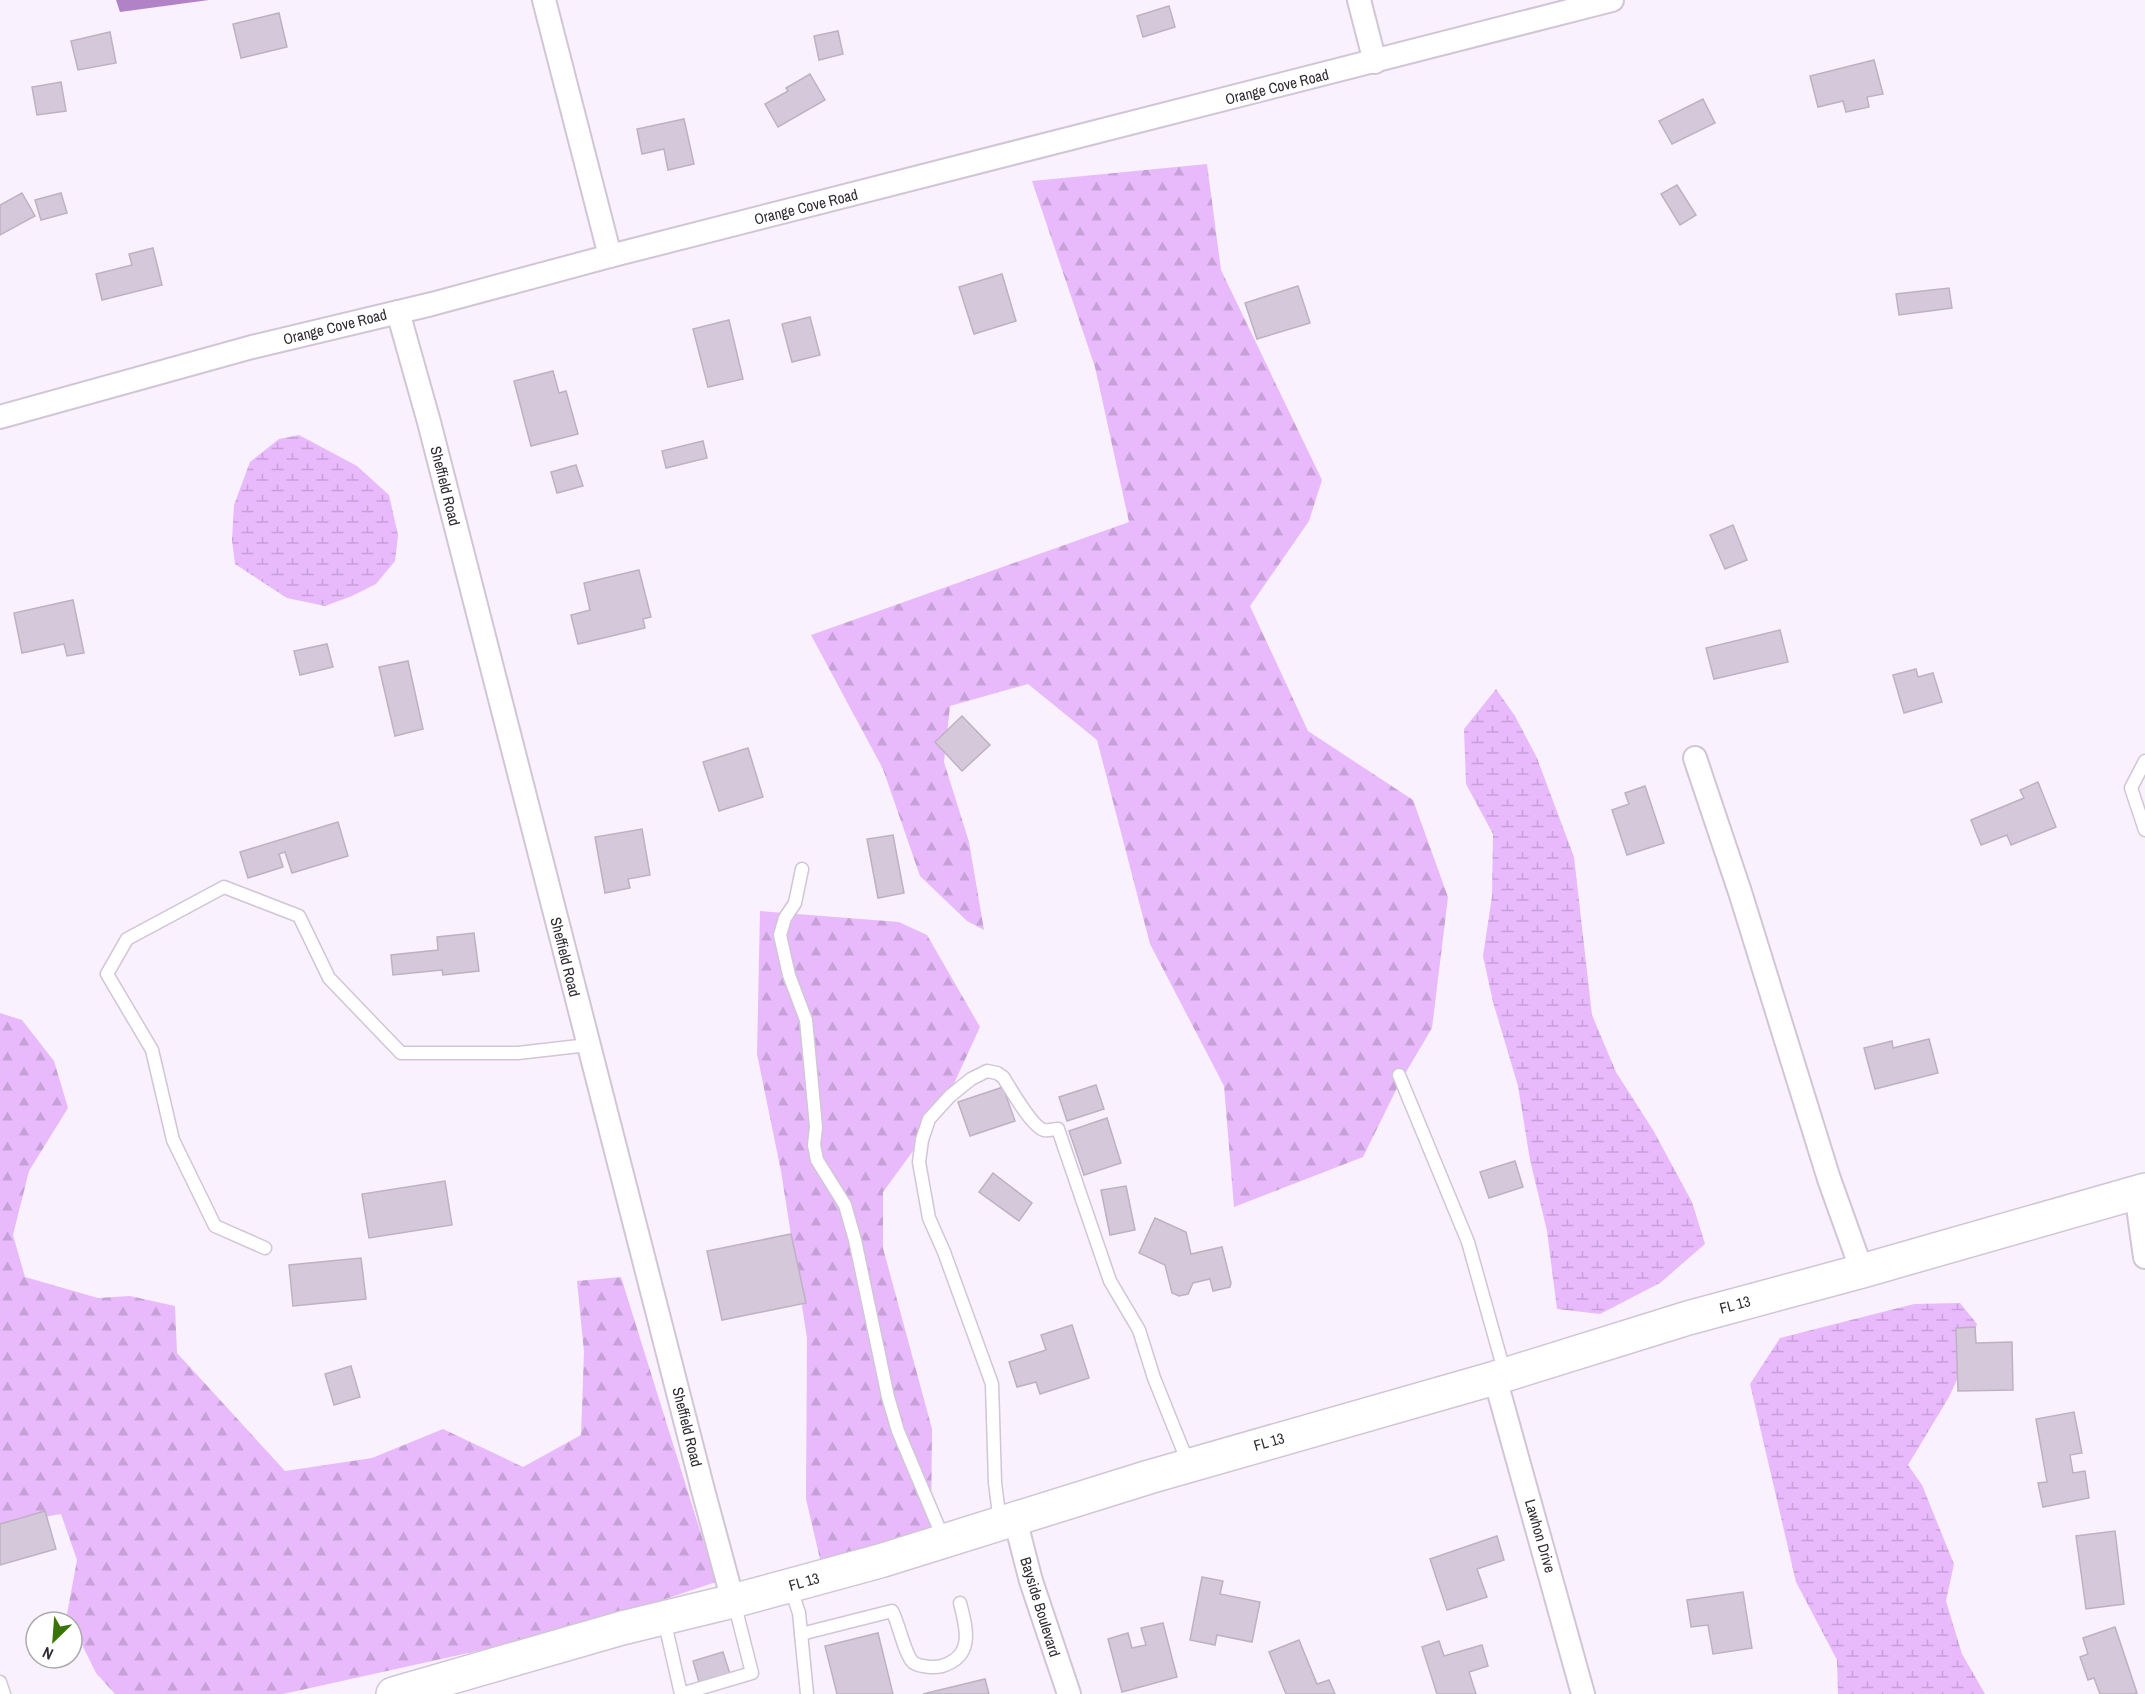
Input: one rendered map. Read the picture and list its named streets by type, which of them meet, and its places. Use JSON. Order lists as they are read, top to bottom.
{
  "streets": {
    "main road": ["FL 13"],
    "street": [
      "Orange Cove Road",
      "Sheffield Road",
      "Lawhon Drive",
      "Bayside Boulevard"
    ]
  },
  "crossings": [
    ["Orange Cove Road", "Sheffield Road"],
    ["Sheffield Road", "FL 13"],
    ["FL 13", "Lawhon Drive"],
    ["FL 13", "Bayside Boulevard"]
  ],
  "north": "bottom left"
}
